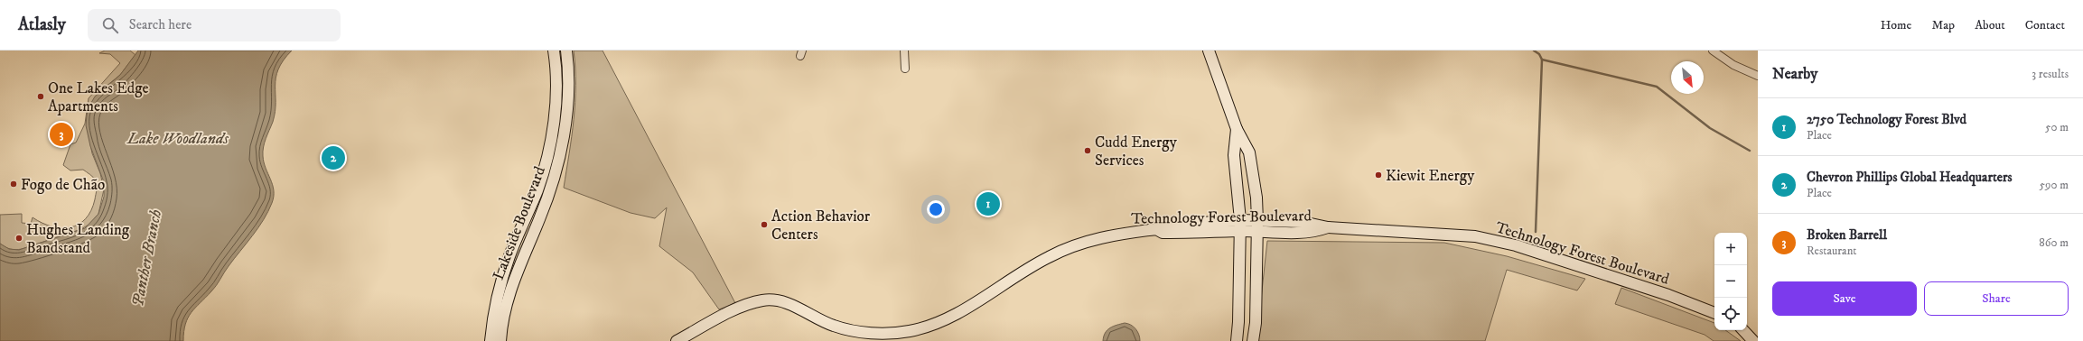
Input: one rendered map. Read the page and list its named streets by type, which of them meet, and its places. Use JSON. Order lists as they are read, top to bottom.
{
  "streets": {
    "street": ["Technology Forest Boulevard", "Lakeside Boulevard"]
  },
  "water": ["Lake Woodlands", "Panther Branch"],
  "places": [
    "One Lakes Edge Apartments",
    "Cudd Energy Services",
    "Kiewit Energy",
    "Fogo de Chão",
    "Action Behavior Centers",
    "Hughes Landing Bandstand"
  ],
  "north": "bottom right",
  "page": {
    "header": "Atlasly",
    "search": "Search here",
    "nav": [
      "Home",
      "Map",
      "About",
      "Contact"
    ],
    "heading": ["Nearby", "3 results"],
    "list": [
      {
        "mark": "1",
        "name": "2750 Technology Forest Blvd",
        "note": "Place",
        "value": "50 m"
      },
      {
        "mark": "2",
        "name": "Chevron Phillips Global Headquarters",
        "note": "Place",
        "value": "590 m"
      },
      {
        "mark": "3",
        "name": "Broken Barrell",
        "note": "Restaurant",
        "value": "860 m"
      }
    ],
    "pins": ["3", "2", "1"],
    "map_buttons": ["+", "−"],
    "buttons": ["Save", "Share"]
  }
}
